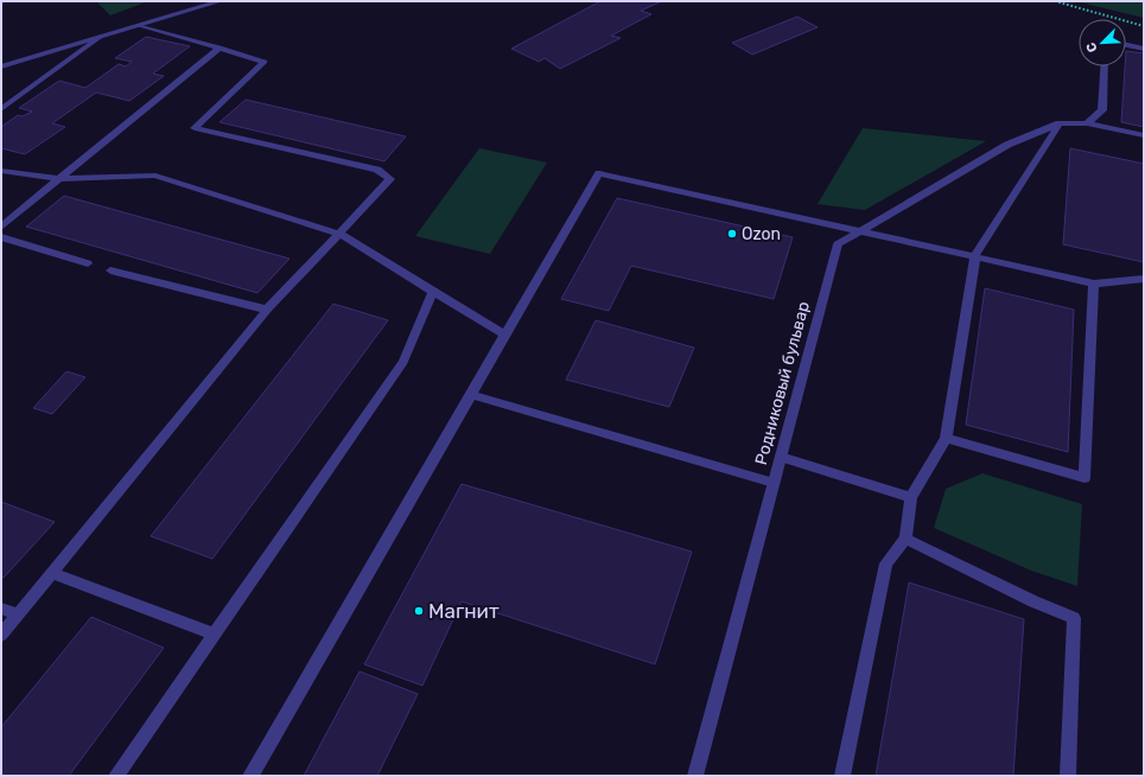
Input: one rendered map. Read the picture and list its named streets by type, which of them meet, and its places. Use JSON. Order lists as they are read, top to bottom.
{
  "streets": {
    "street": ["Родниковый бульвар"]
  },
  "places": ["Ozon", "Магнит"],
  "north": "bottom left"
}
